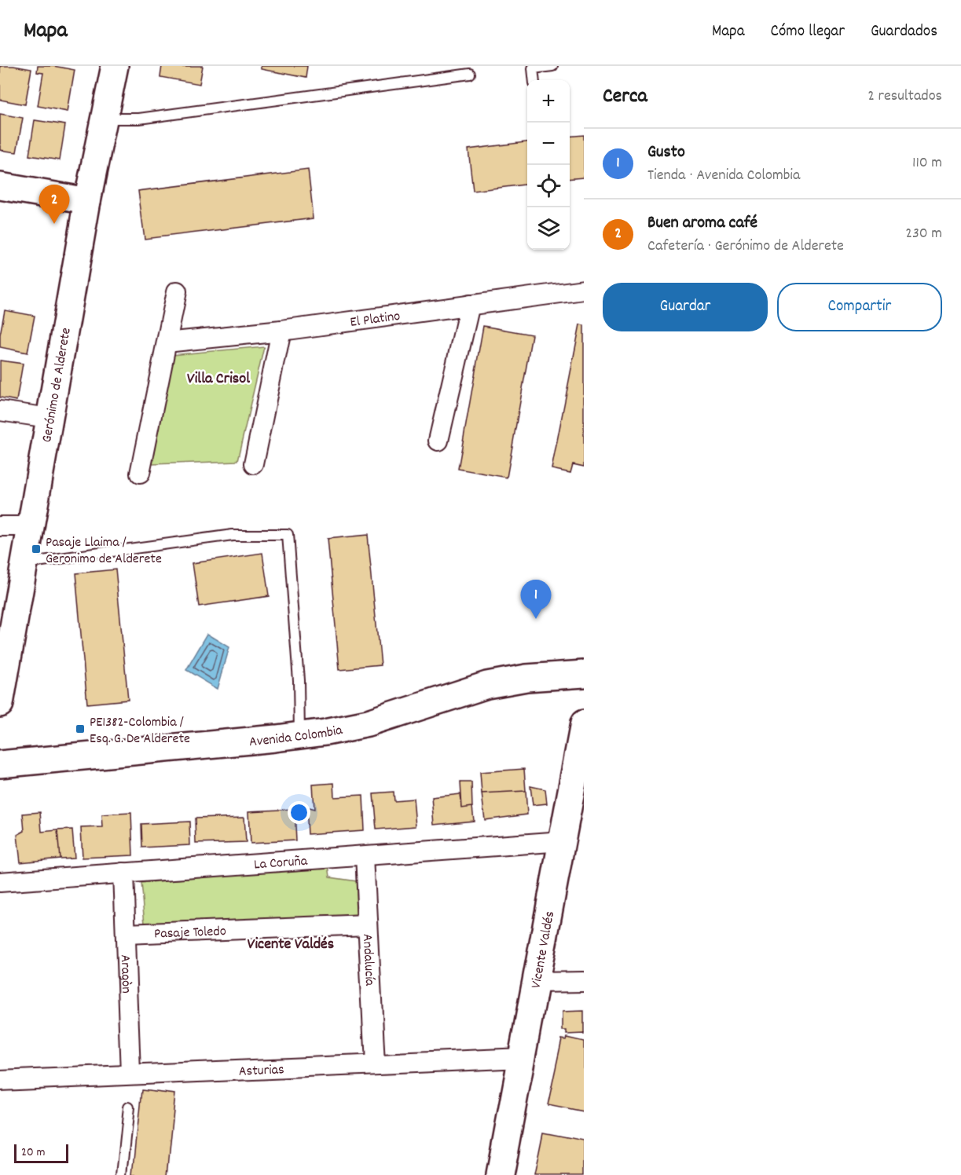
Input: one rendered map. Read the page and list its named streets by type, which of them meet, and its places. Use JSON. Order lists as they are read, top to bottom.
{
  "streets": {
    "main road": ["Gerónimo de Alderete", "Avenida Colombia", "Vicente Valdés"],
    "street": [
      "El Platino",
      "La Coruña",
      "Pasaje Toledo",
      "Andalucía",
      "Aragòn",
      "Asturias"
    ]
  },
  "crossings": [
    ["La Coruña", "Vicente Valdés"],
    ["La Coruña", "Andalucía"],
    ["La Coruña", "Aragòn"],
    ["Pasaje Toledo", "Andalucía"],
    ["Pasaje Toledo", "Aragòn"],
    ["Vicente Valdés", "Asturias"],
    ["Andalucía", "Asturias"],
    ["Aragòn", "Asturias"]
  ],
  "districts": ["Villa Crisol", "Vicente Valdés"],
  "places": {
    "transit": ["Pasaje Llaima / Geronimo de Alderete", "PE1382-Colombia / Esq. G. De Alderete"]
  },
  "scale_bar": "20 m",
  "page": {
    "header": "Mapa",
    "nav": ["Mapa", "Cómo llegar", "Guardados"],
    "heading": ["Cerca", "2 resultados"],
    "map_buttons": ["+", "−"],
    "list": [
      {
        "mark": "1",
        "name": "Gusto",
        "note": "Tienda · Avenida Colombia",
        "value": "110 m"
      },
      {
        "mark": "2",
        "name": "Buen aroma café",
        "note": "Cafetería · Gerónimo de Alderete",
        "value": "230 m"
      }
    ],
    "pins": ["2", "1"],
    "buttons": ["Guardar", "Compartir"],
    "scale": "20 m"
  }
}
